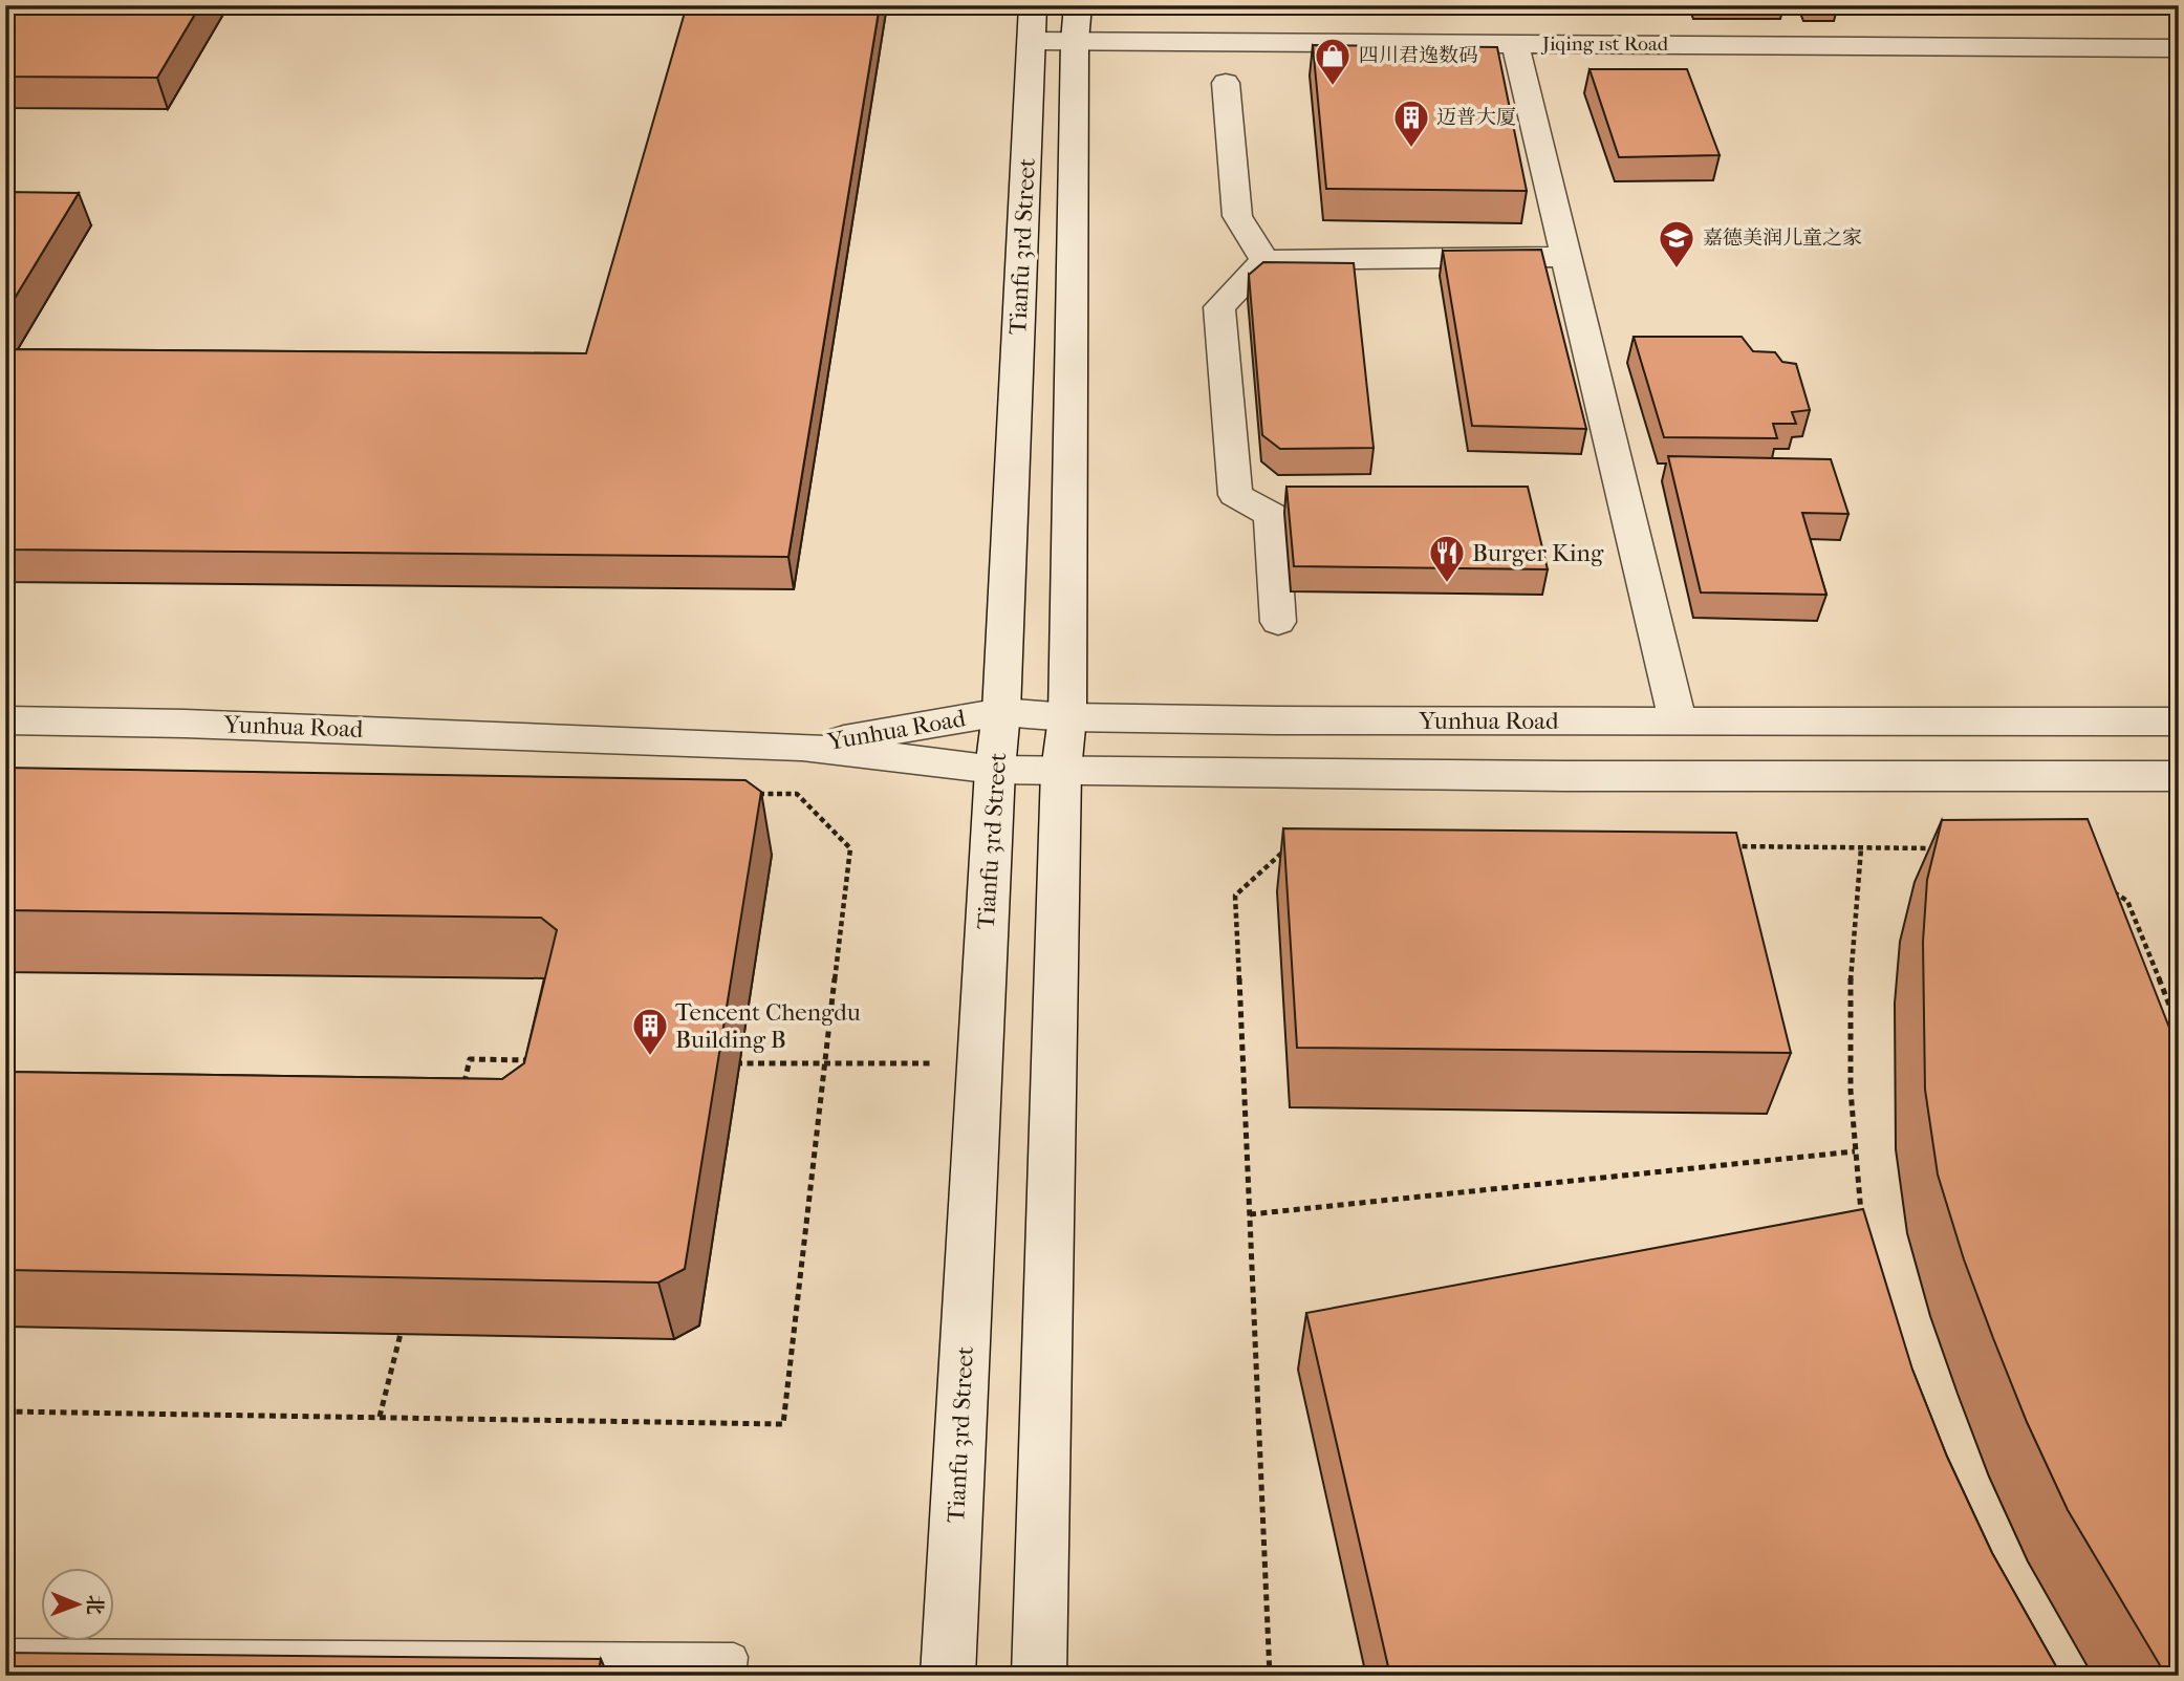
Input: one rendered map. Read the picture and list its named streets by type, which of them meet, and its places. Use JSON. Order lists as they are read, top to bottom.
{
  "streets": {
    "street": ["Jiqing 1st Road", "Tianfu 3rd Street", "Yunhua Road"]
  },
  "crossings": [
    ["Jiqing 1st Road", "Tianfu 3rd Street"],
    ["Tianfu 3rd Street", "Yunhua Road"]
  ],
  "places": {
    "shop": ["四川君逸数码"],
    "building": ["迈普大厦", "Tencent Chengdu Building B"],
    "school or university": ["嘉德美润儿童之家"],
    "restaurant": ["Burger King"]
  },
  "north": "right"
}
